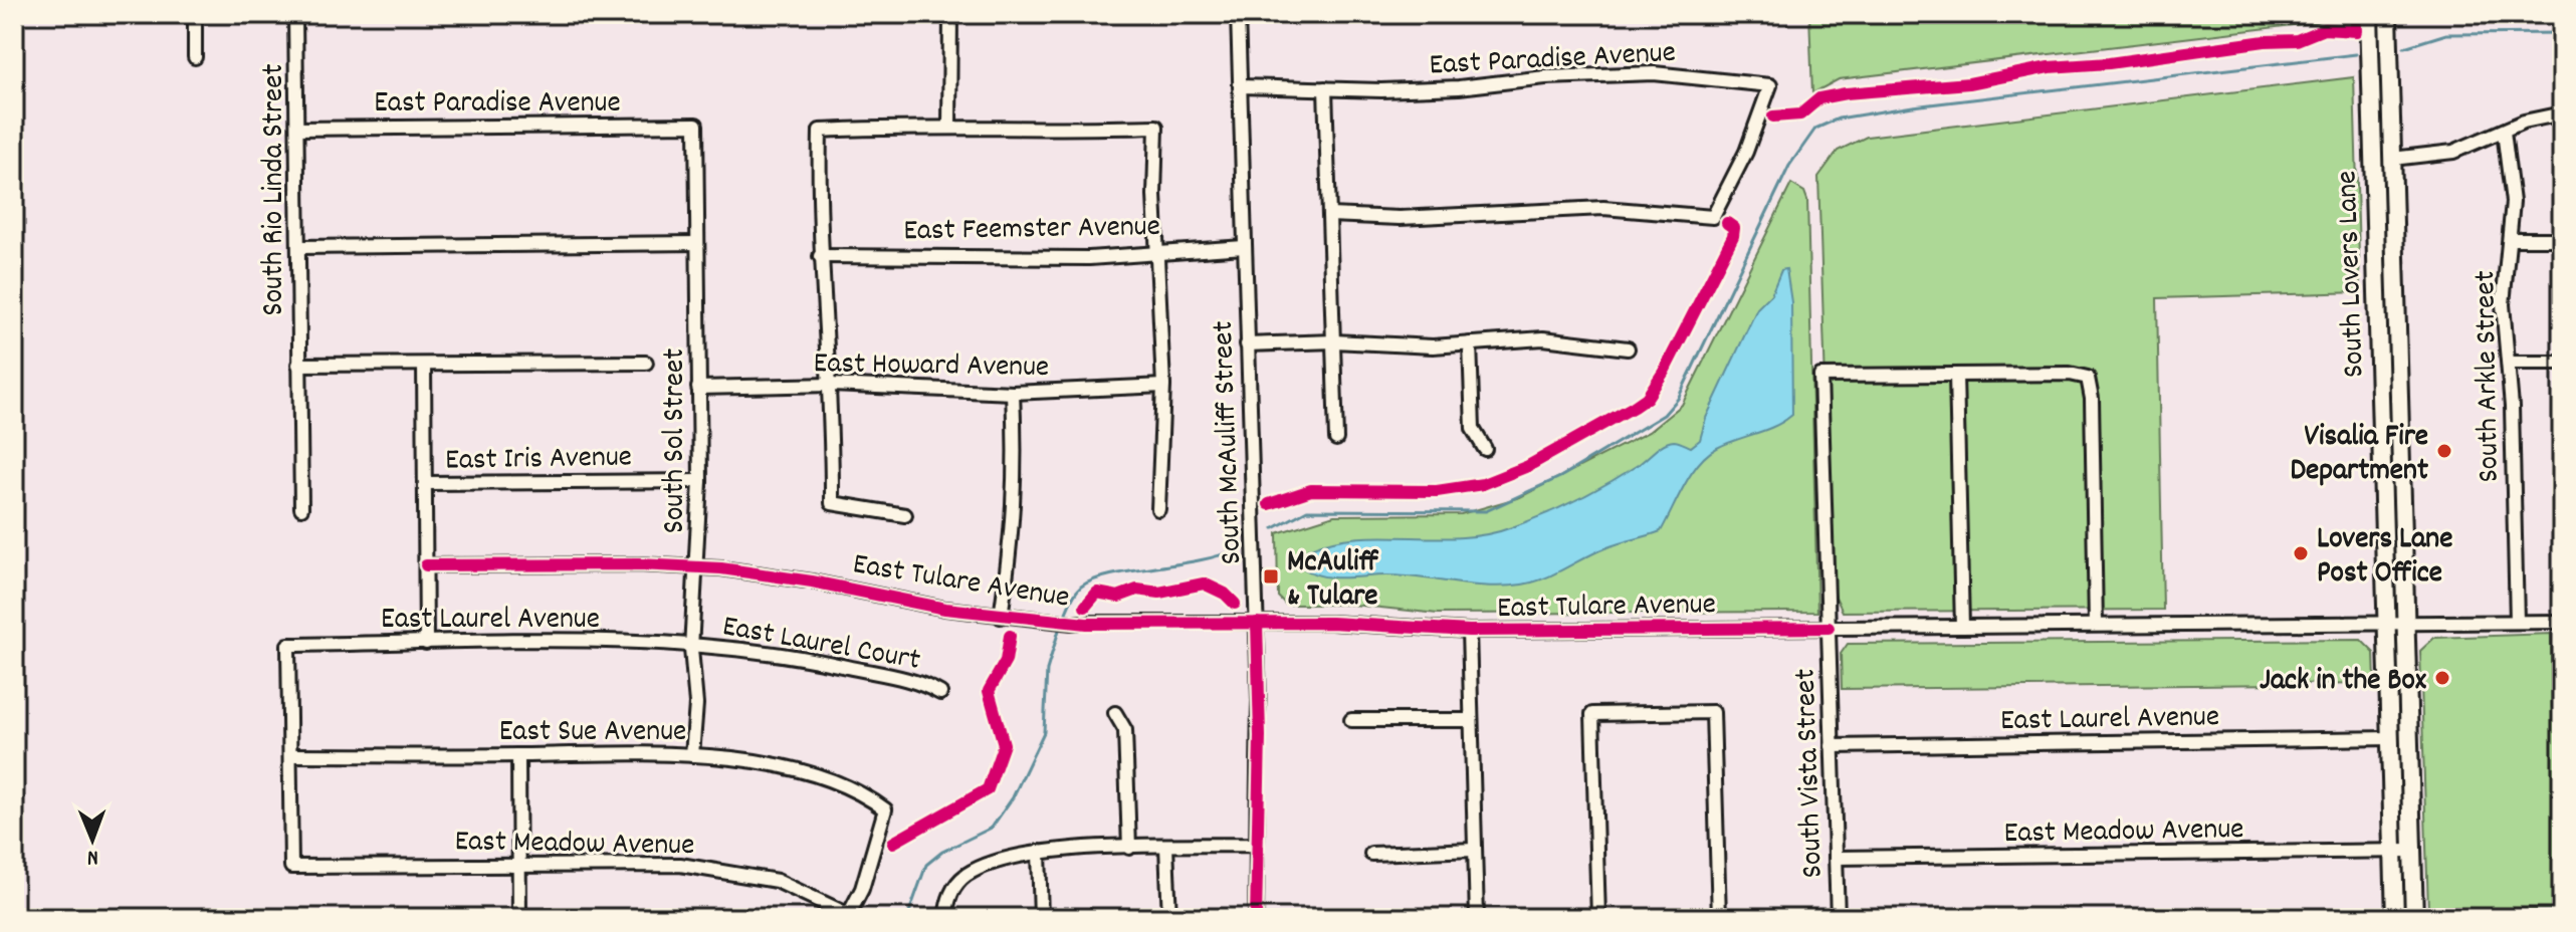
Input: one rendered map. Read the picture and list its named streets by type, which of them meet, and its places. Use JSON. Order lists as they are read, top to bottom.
{
  "streets": {
    "main road": ["South Lovers Lane"],
    "street": [
      "East Paradise Avenue",
      "South Rio Linda Street",
      "East Feemster Avenue",
      "East Howard Avenue",
      "South Arkle Street",
      "South Sol Street",
      "South McAuliff Street",
      "East Iris Avenue",
      "East Tulare Avenue",
      "East Laurel Avenue",
      "East Laurel Court",
      "East Sue Avenue",
      "South Vista Street",
      "East Meadow Avenue"
    ]
  },
  "crossings": [
    ["East Paradise Avenue", "South Rio Linda Street"],
    ["East Paradise Avenue", "South Sol Street"],
    ["East Paradise Avenue", "South McAuliff Street"],
    ["East Feemster Avenue", "South McAuliff Street"],
    ["South Lovers Lane", "East Tulare Avenue"],
    ["South Lovers Lane", "East Laurel Avenue"],
    ["South Lovers Lane", "East Meadow Avenue"],
    ["East Howard Avenue", "South Sol Street"],
    ["South Arkle Street", "East Tulare Avenue"],
    ["South Sol Street", "East Iris Avenue"],
    ["South Sol Street", "East Tulare Avenue"],
    ["South Sol Street", "East Laurel Avenue"],
    ["South Sol Street", "East Laurel Court"],
    ["South Sol Street", "East Sue Avenue"],
    ["South McAuliff Street", "East Tulare Avenue"],
    ["East Tulare Avenue", "South Vista Street"],
    ["East Laurel Avenue", "East Laurel Court"],
    ["East Laurel Avenue", "East Sue Avenue"],
    ["East Laurel Avenue", "South Vista Street"],
    ["East Laurel Avenue", "East Meadow Avenue"],
    ["East Sue Avenue", "East Meadow Avenue"],
    ["South Vista Street", "East Meadow Avenue"]
  ],
  "places": {
    "other": ["Visalia Fire Department", "Lovers Lane Post Office", "Jack in the Box"],
    "transit": ["McAuliff & Tulare"]
  },
  "north": "bottom"
}
